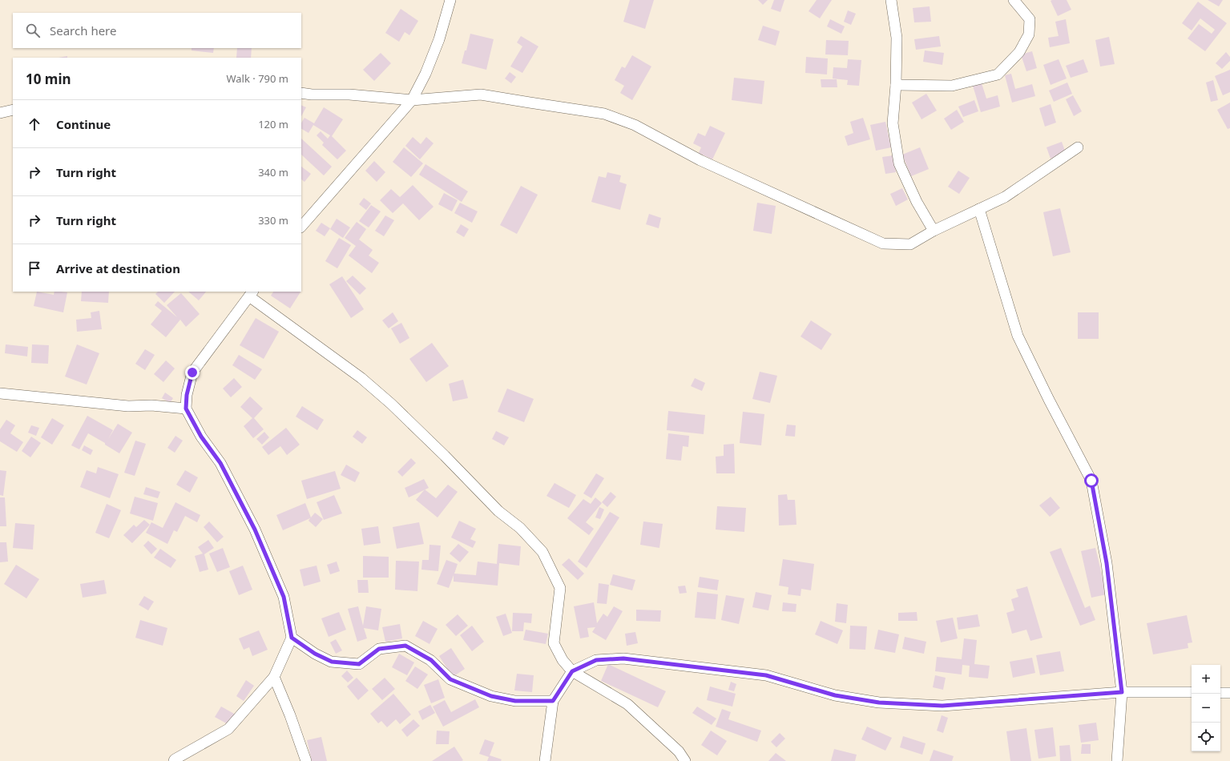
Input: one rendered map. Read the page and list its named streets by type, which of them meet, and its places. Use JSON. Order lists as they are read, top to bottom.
{
  "page": {
    "search": "Search here",
    "heading": ["10 min", "Walk · 790 m"],
    "list": [
      ["Continue", "120 m"],
      ["Turn right", "340 m"],
      ["Turn right", "330 m"],
      "Arrive at destination"
    ],
    "map_buttons": ["+", "−"]
  }
}
